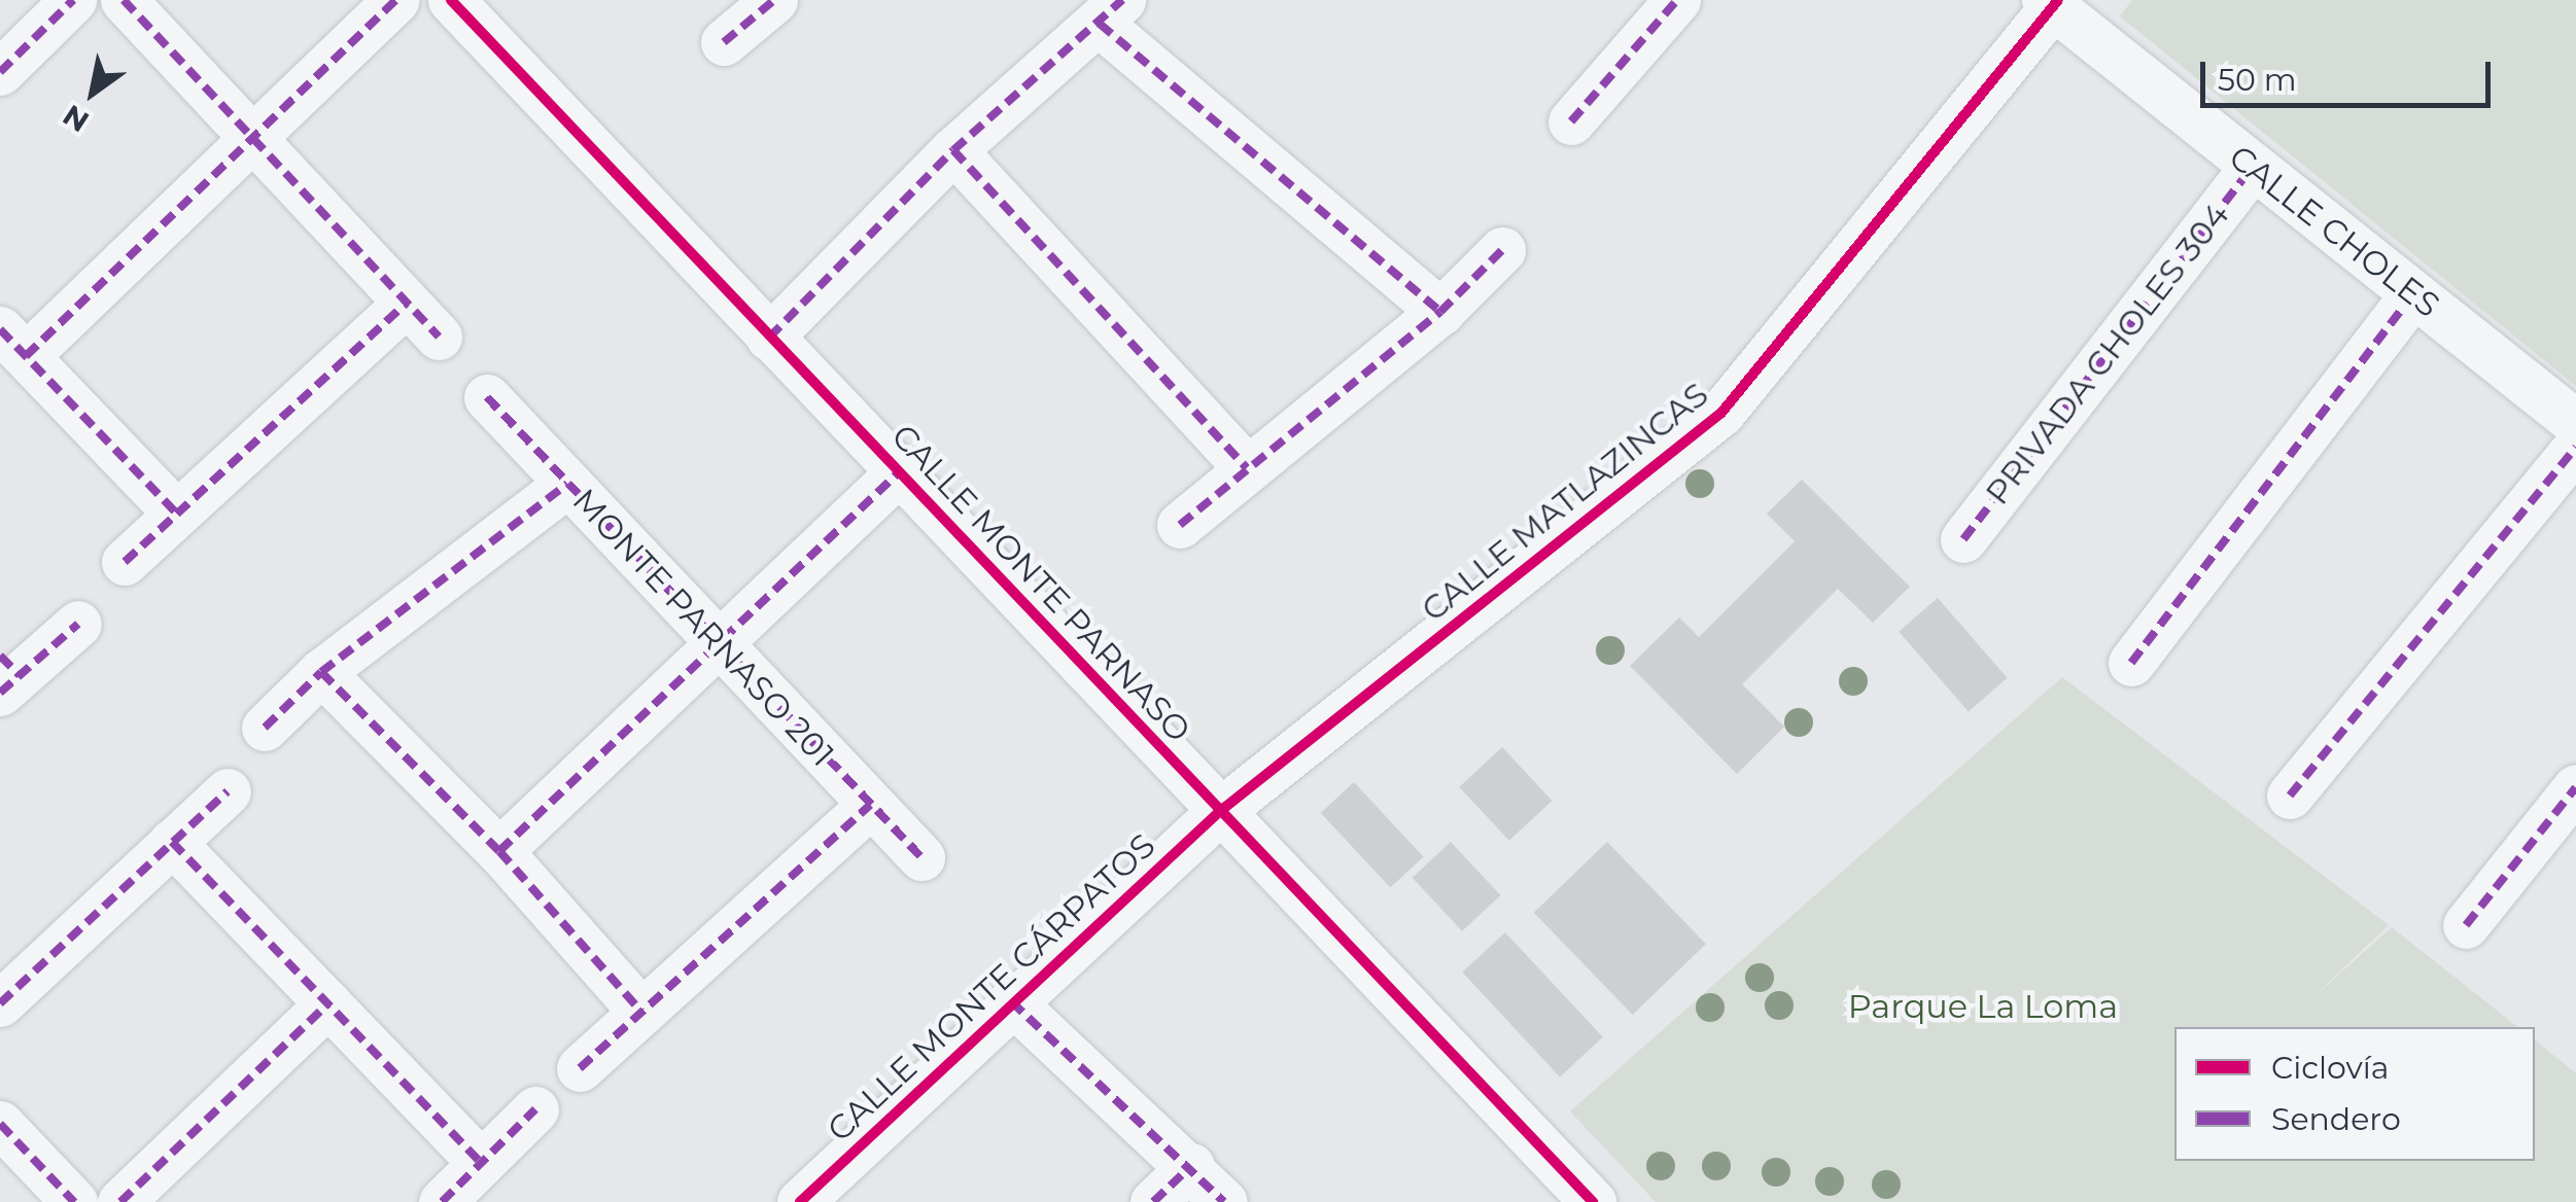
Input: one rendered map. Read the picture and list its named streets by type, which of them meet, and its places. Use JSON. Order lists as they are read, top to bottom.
{
  "streets": {
    "street": [
      "CALLE CHOLES",
      "PRIVADA CHOLES 304",
      "CALLE MATLAZINCAS",
      "CALLE MONTE PARNASO",
      "MONTE PARNASO 201",
      "CALLE MONTE CÁRPATOS"
    ]
  },
  "crossings": [
    ["CALLE CHOLES", "PRIVADA CHOLES 304"],
    ["CALLE CHOLES", "CALLE MATLAZINCAS"],
    ["CALLE MATLAZINCAS", "CALLE MONTE PARNASO"],
    ["CALLE MATLAZINCAS", "CALLE MONTE CÁRPATOS"],
    ["CALLE MONTE PARNASO", "CALLE MONTE CÁRPATOS"]
  ],
  "parks": ["Parque La Loma"],
  "legend": ["Ciclovía", "Sendero"],
  "scale_bar": "50 m",
  "north": "bottom left"
}
